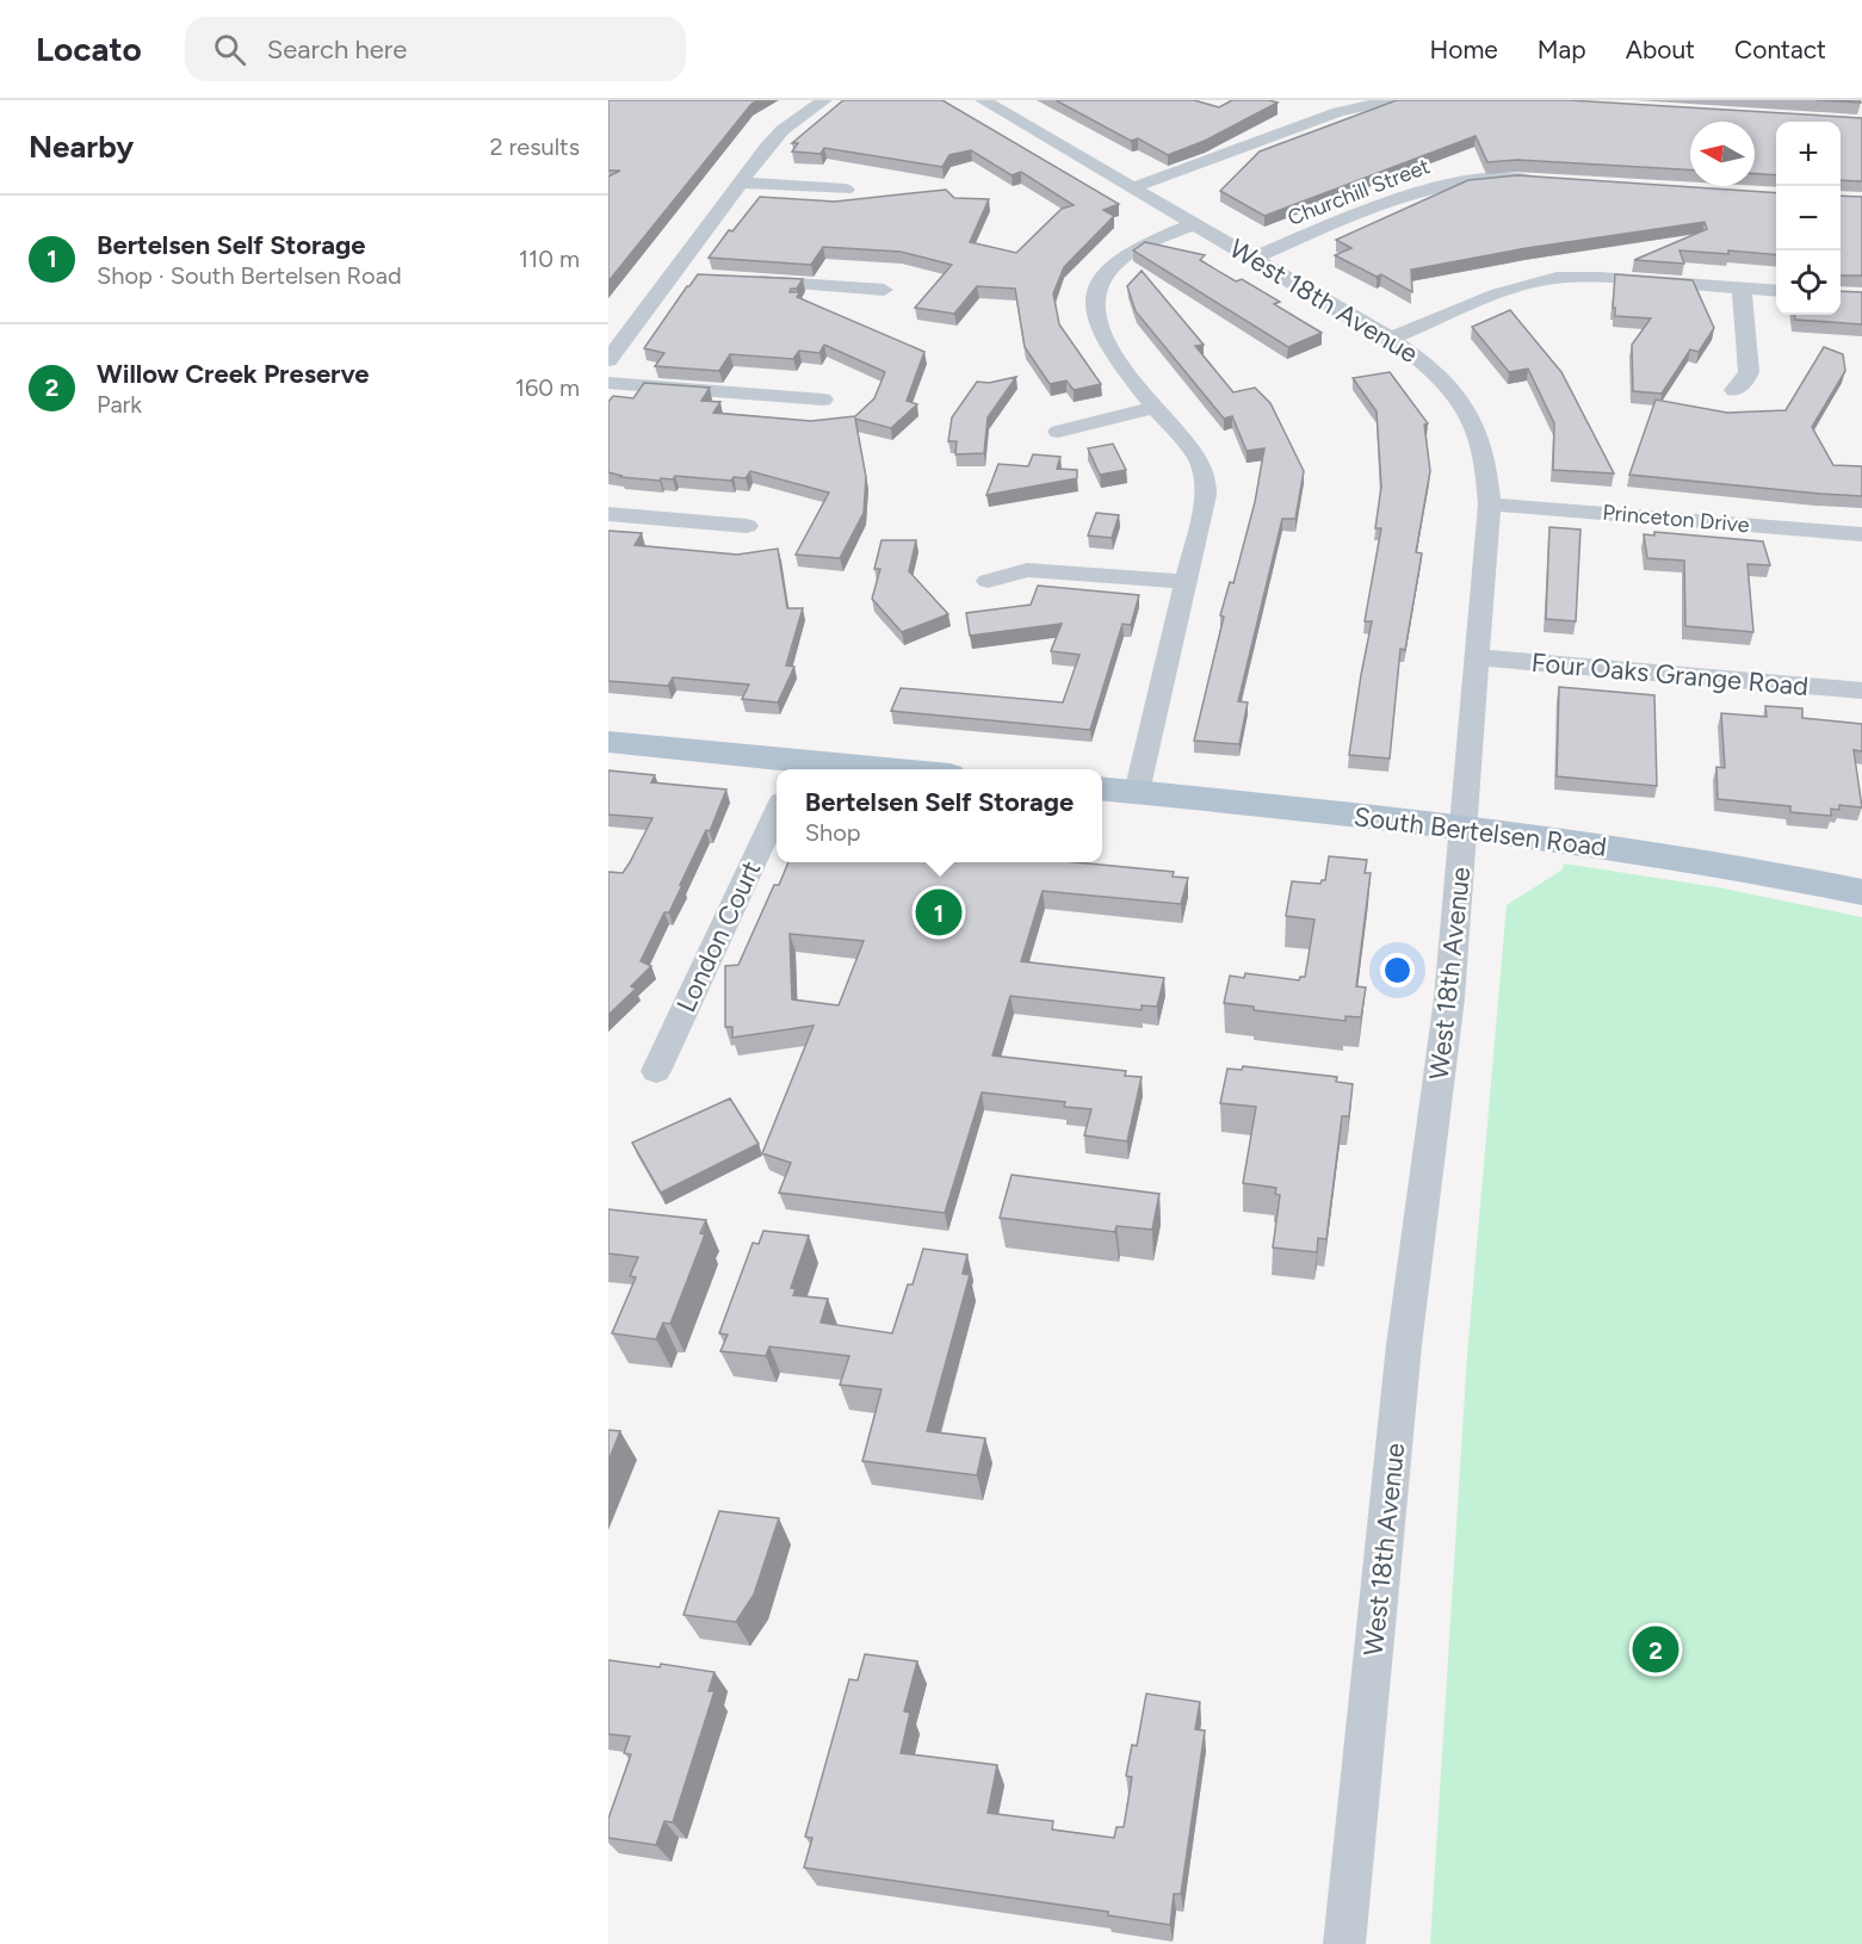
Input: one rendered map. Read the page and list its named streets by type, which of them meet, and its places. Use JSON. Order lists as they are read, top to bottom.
{
  "streets": {
    "main road": ["South Bertelsen Road"],
    "street": [
      "Churchill Street",
      "West 18th Avenue",
      "Princeton Drive",
      "Four Oaks Grange Road",
      "London Court"
    ]
  },
  "crossings": [
    ["Churchill Street", "West 18th Avenue"],
    ["West 18th Avenue", "Princeton Drive"],
    ["West 18th Avenue", "Four Oaks Grange Road"],
    ["West 18th Avenue", "South Bertelsen Road"]
  ],
  "north": "left",
  "page": {
    "header": "Locato",
    "search": "Search here",
    "nav": [
      "Home",
      "Map",
      "About",
      "Contact"
    ],
    "heading": ["Nearby", "2 results"],
    "map_buttons": ["+", "−"],
    "list": [
      {
        "mark": "1",
        "name": "Bertelsen Self Storage",
        "note": "Shop · South Bertelsen Road",
        "value": "110 m"
      },
      {
        "mark": "2",
        "name": "Willow Creek Preserve",
        "note": "Park",
        "value": "160 m"
      }
    ],
    "popup": ["Bertelsen Self Storage", "Shop"],
    "pins": ["1", "2"]
  }
}
